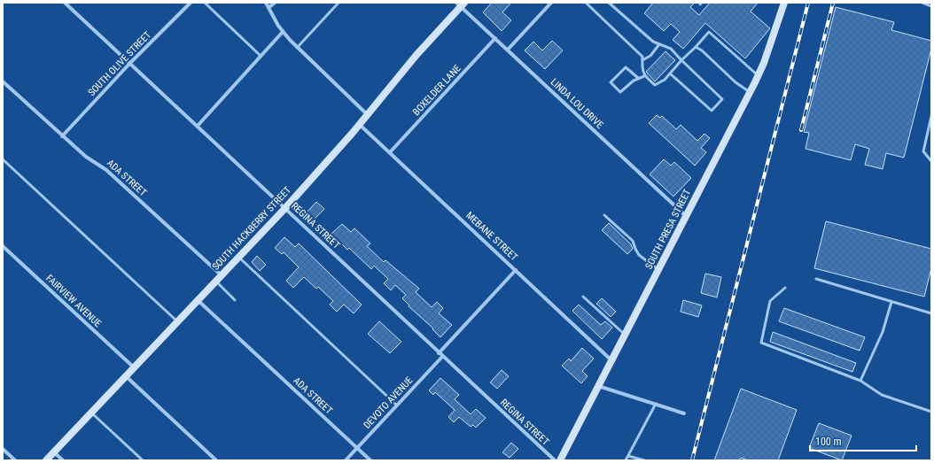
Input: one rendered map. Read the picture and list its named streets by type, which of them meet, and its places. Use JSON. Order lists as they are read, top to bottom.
{
  "streets": {
    "main road": ["SOUTH HACKBERRY STREET", "SOUTH PRESA STREET"],
    "street": [
      "SOUTH OLIVE STREET",
      "BOXELDER LANE",
      "LINDA LOU DRIVE",
      "ADA STREET",
      "REGINA STREET",
      "MEBANE STREET",
      "FAIRVIEW AVENUE",
      "DEVOTO AVENUE"
    ]
  },
  "crossings": [
    ["SOUTH OLIVE STREET", "ADA STREET"],
    ["SOUTH OLIVE STREET", "REGINA STREET"],
    ["BOXELDER LANE", "LINDA LOU DRIVE"],
    ["BOXELDER LANE", "MEBANE STREET"],
    ["LINDA LOU DRIVE", "SOUTH HACKBERRY STREET"],
    ["LINDA LOU DRIVE", "SOUTH PRESA STREET"],
    ["ADA STREET", "SOUTH HACKBERRY STREET"],
    ["ADA STREET", "DEVOTO AVENUE"],
    ["REGINA STREET", "SOUTH HACKBERRY STREET"],
    ["REGINA STREET", "DEVOTO AVENUE"],
    ["SOUTH HACKBERRY STREET", "MEBANE STREET"],
    ["SOUTH HACKBERRY STREET", "FAIRVIEW AVENUE"],
    ["SOUTH PRESA STREET", "MEBANE STREET"],
    ["MEBANE STREET", "DEVOTO AVENUE"]
  ],
  "scale_bar": "100 m"
}
